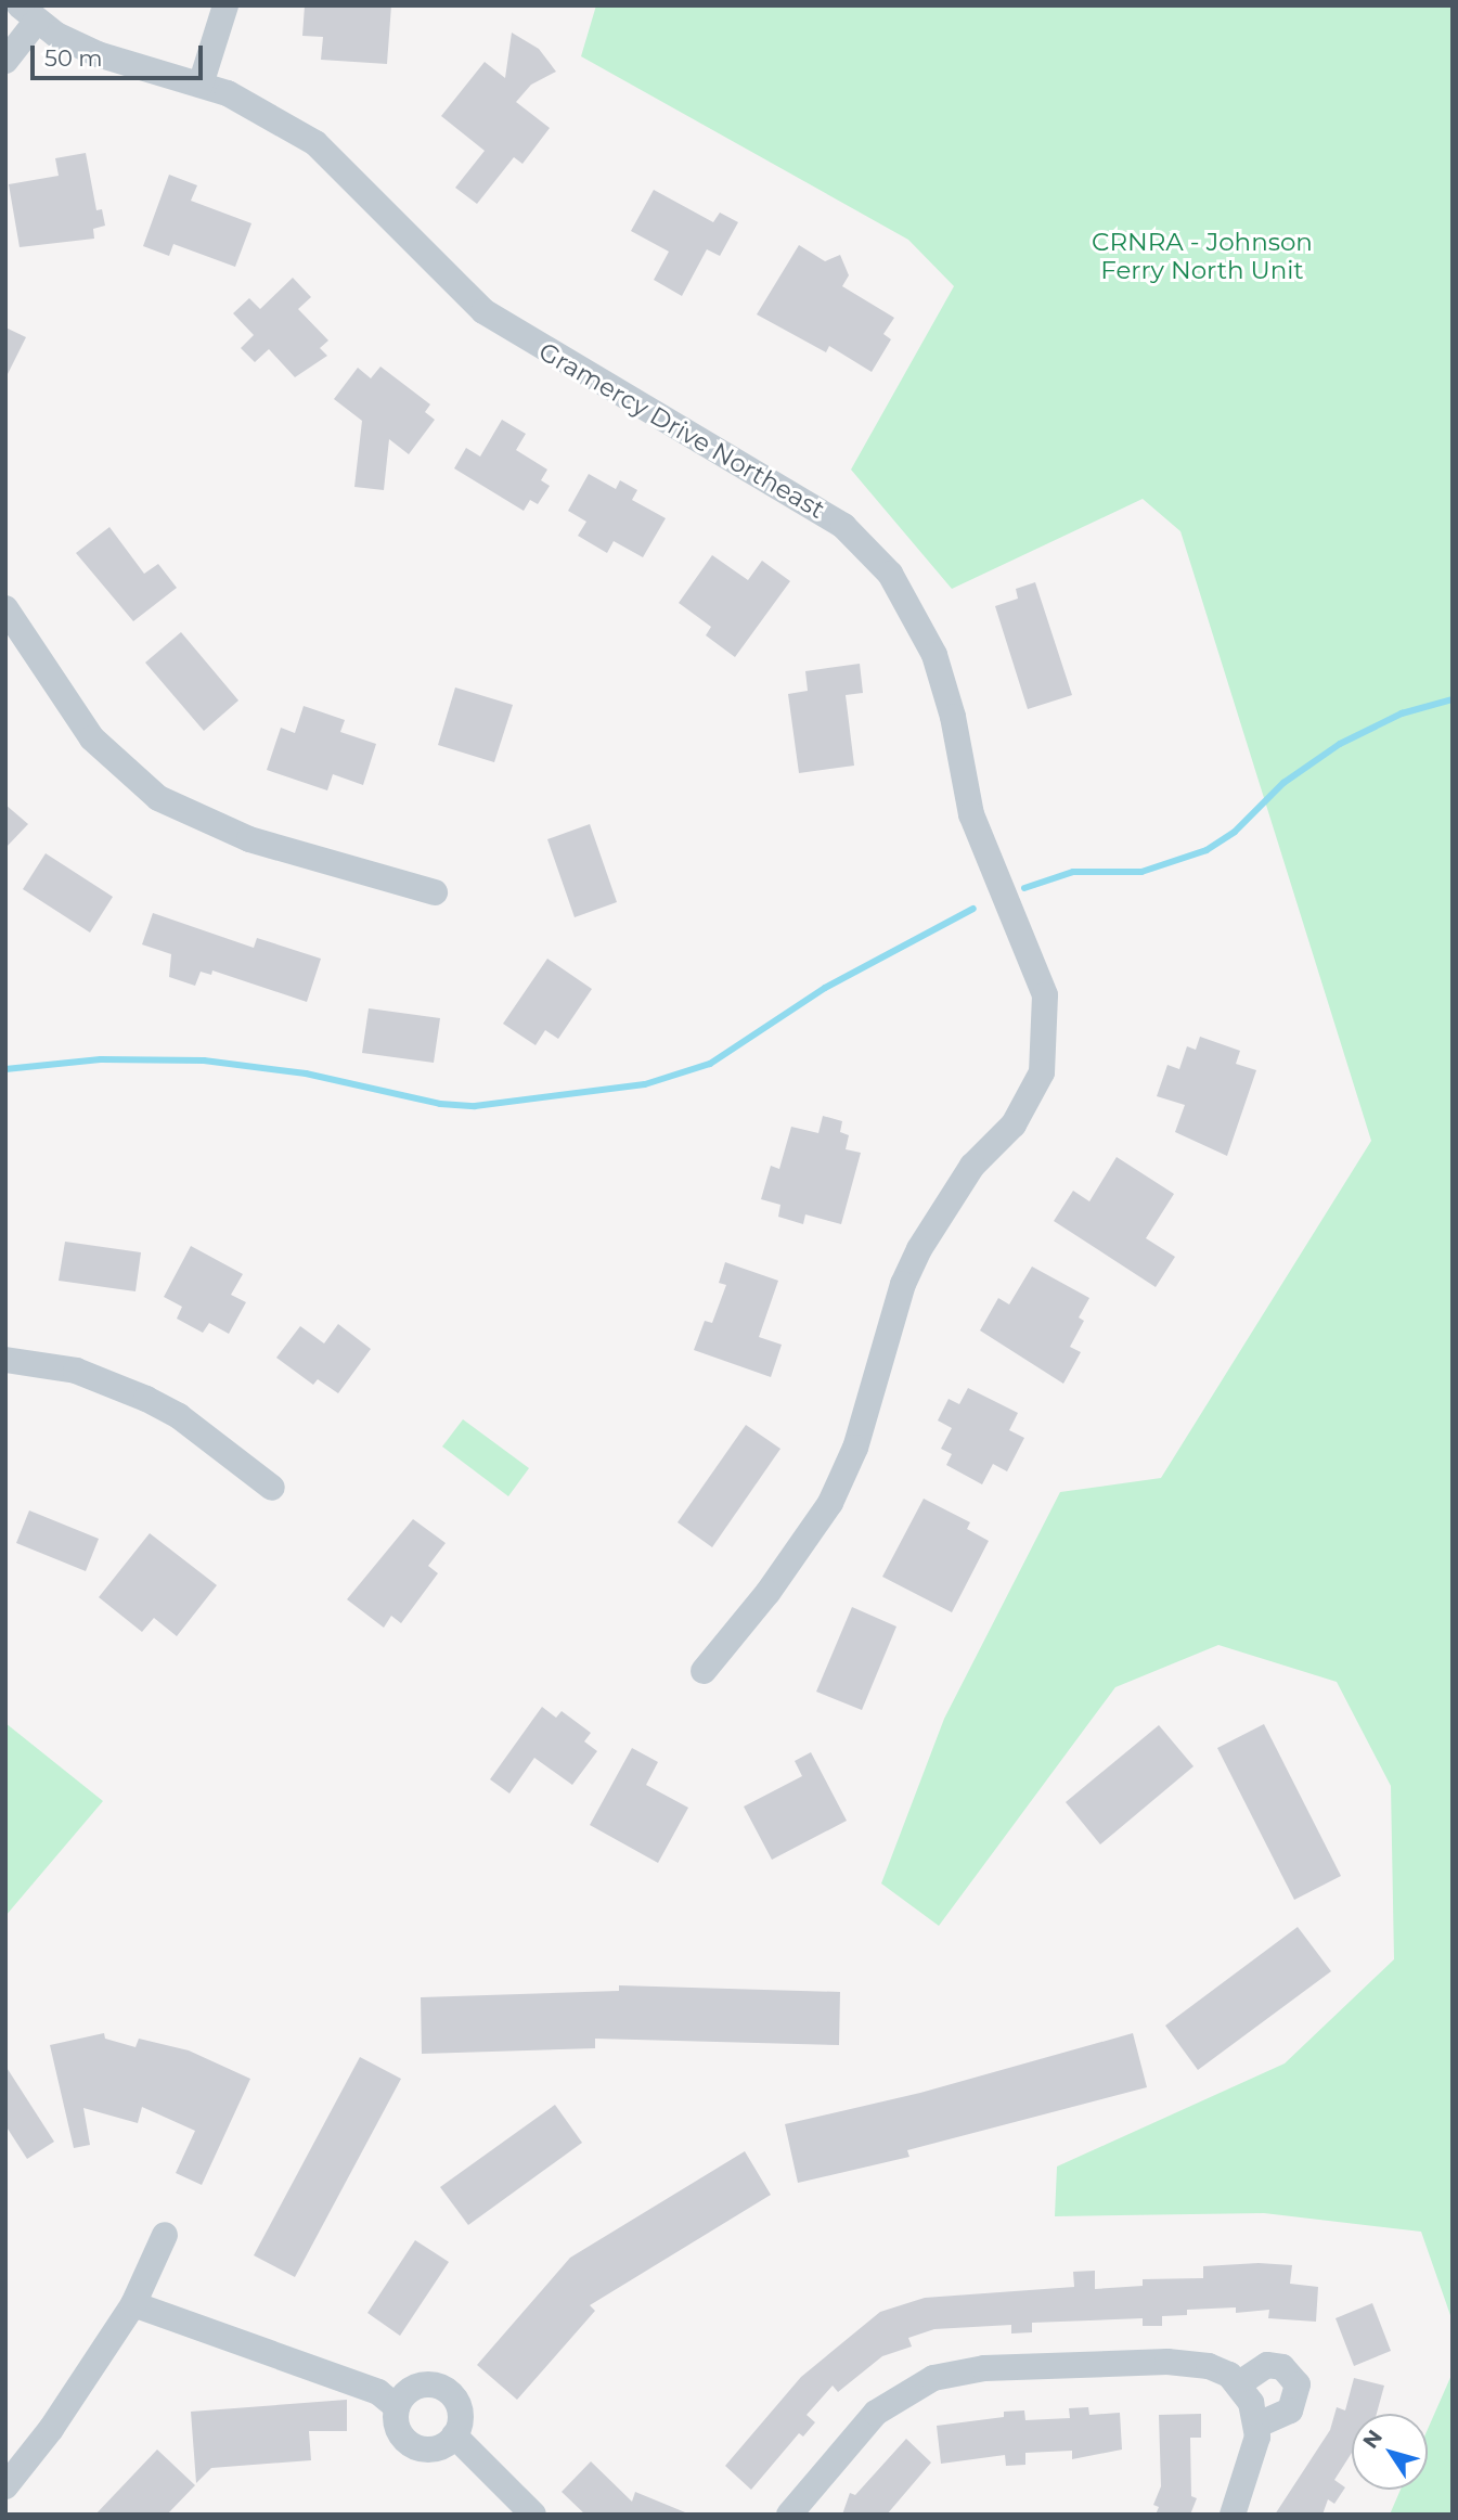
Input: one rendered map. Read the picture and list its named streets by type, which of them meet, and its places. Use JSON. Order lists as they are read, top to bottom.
{
  "streets": {
    "street": ["Gramercy Drive Northeast"]
  },
  "parks": ["CRNRA - Johnson Ferry North Unit"],
  "scale_bar": "50 m",
  "north": "top left"
}
